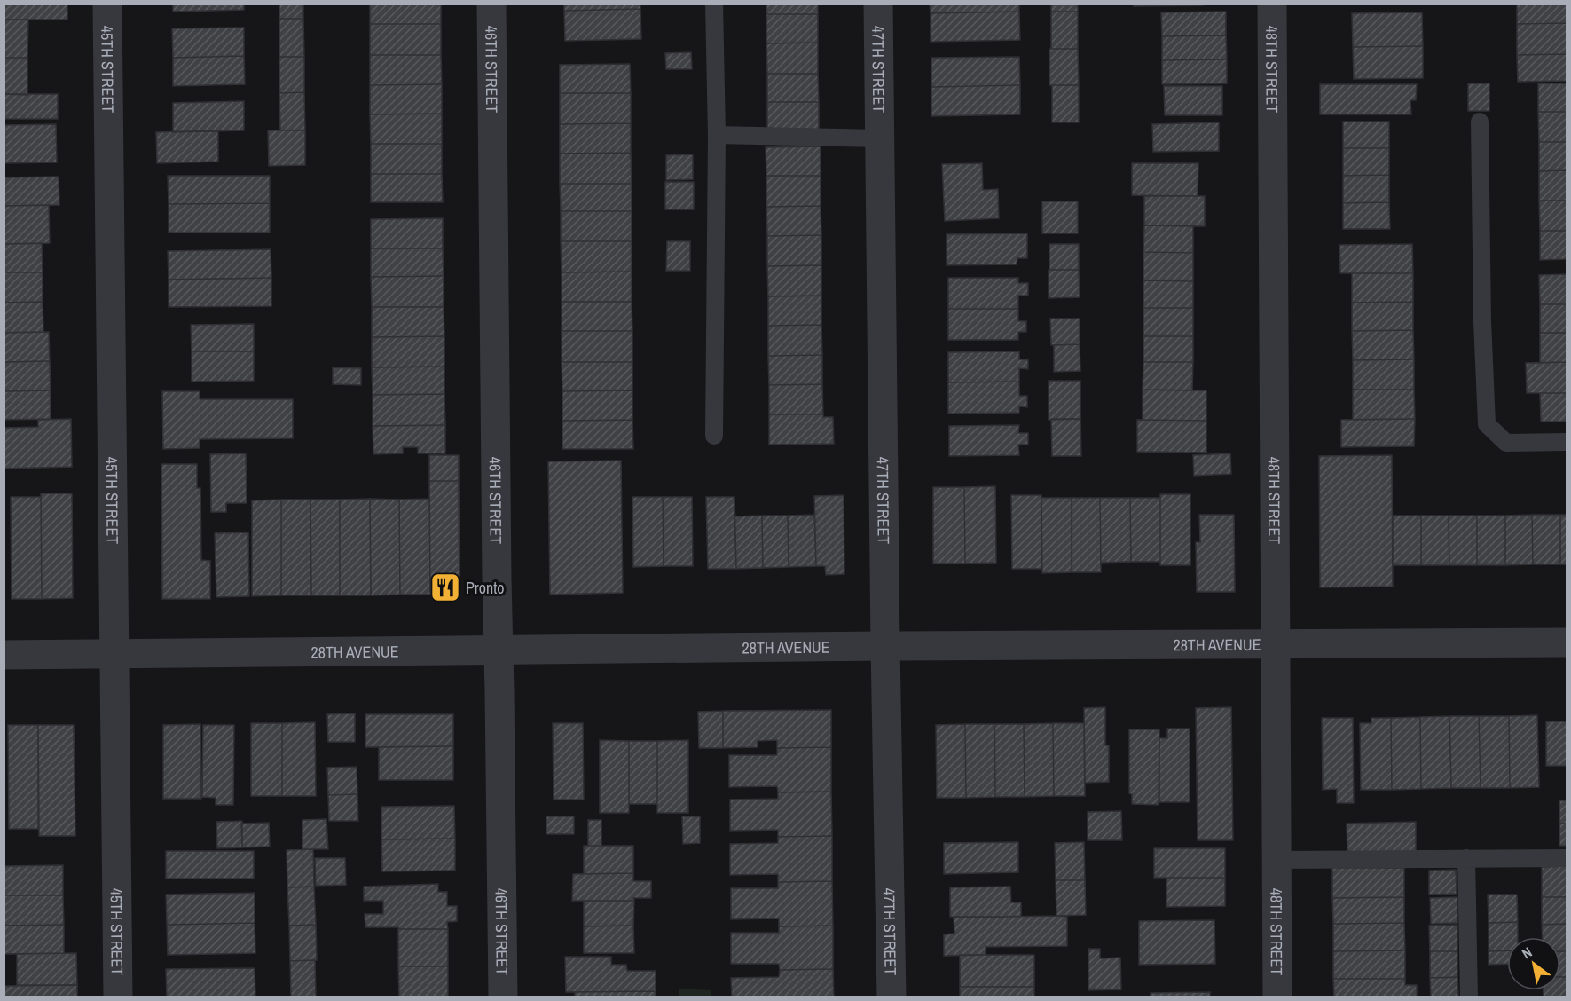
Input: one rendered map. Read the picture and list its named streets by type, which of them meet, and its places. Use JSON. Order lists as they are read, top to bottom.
{
  "streets": {
    "street": [
      "45TH STREET",
      "46TH STREET",
      "47TH STREET",
      "48TH STREET",
      "28TH AVENUE"
    ]
  },
  "crossings": [
    ["45TH STREET", "28TH AVENUE"],
    ["46TH STREET", "28TH AVENUE"],
    ["47TH STREET", "28TH AVENUE"],
    ["48TH STREET", "28TH AVENUE"]
  ],
  "places": {
    "restaurant": ["Pronto"]
  },
  "north": "top left"
}
